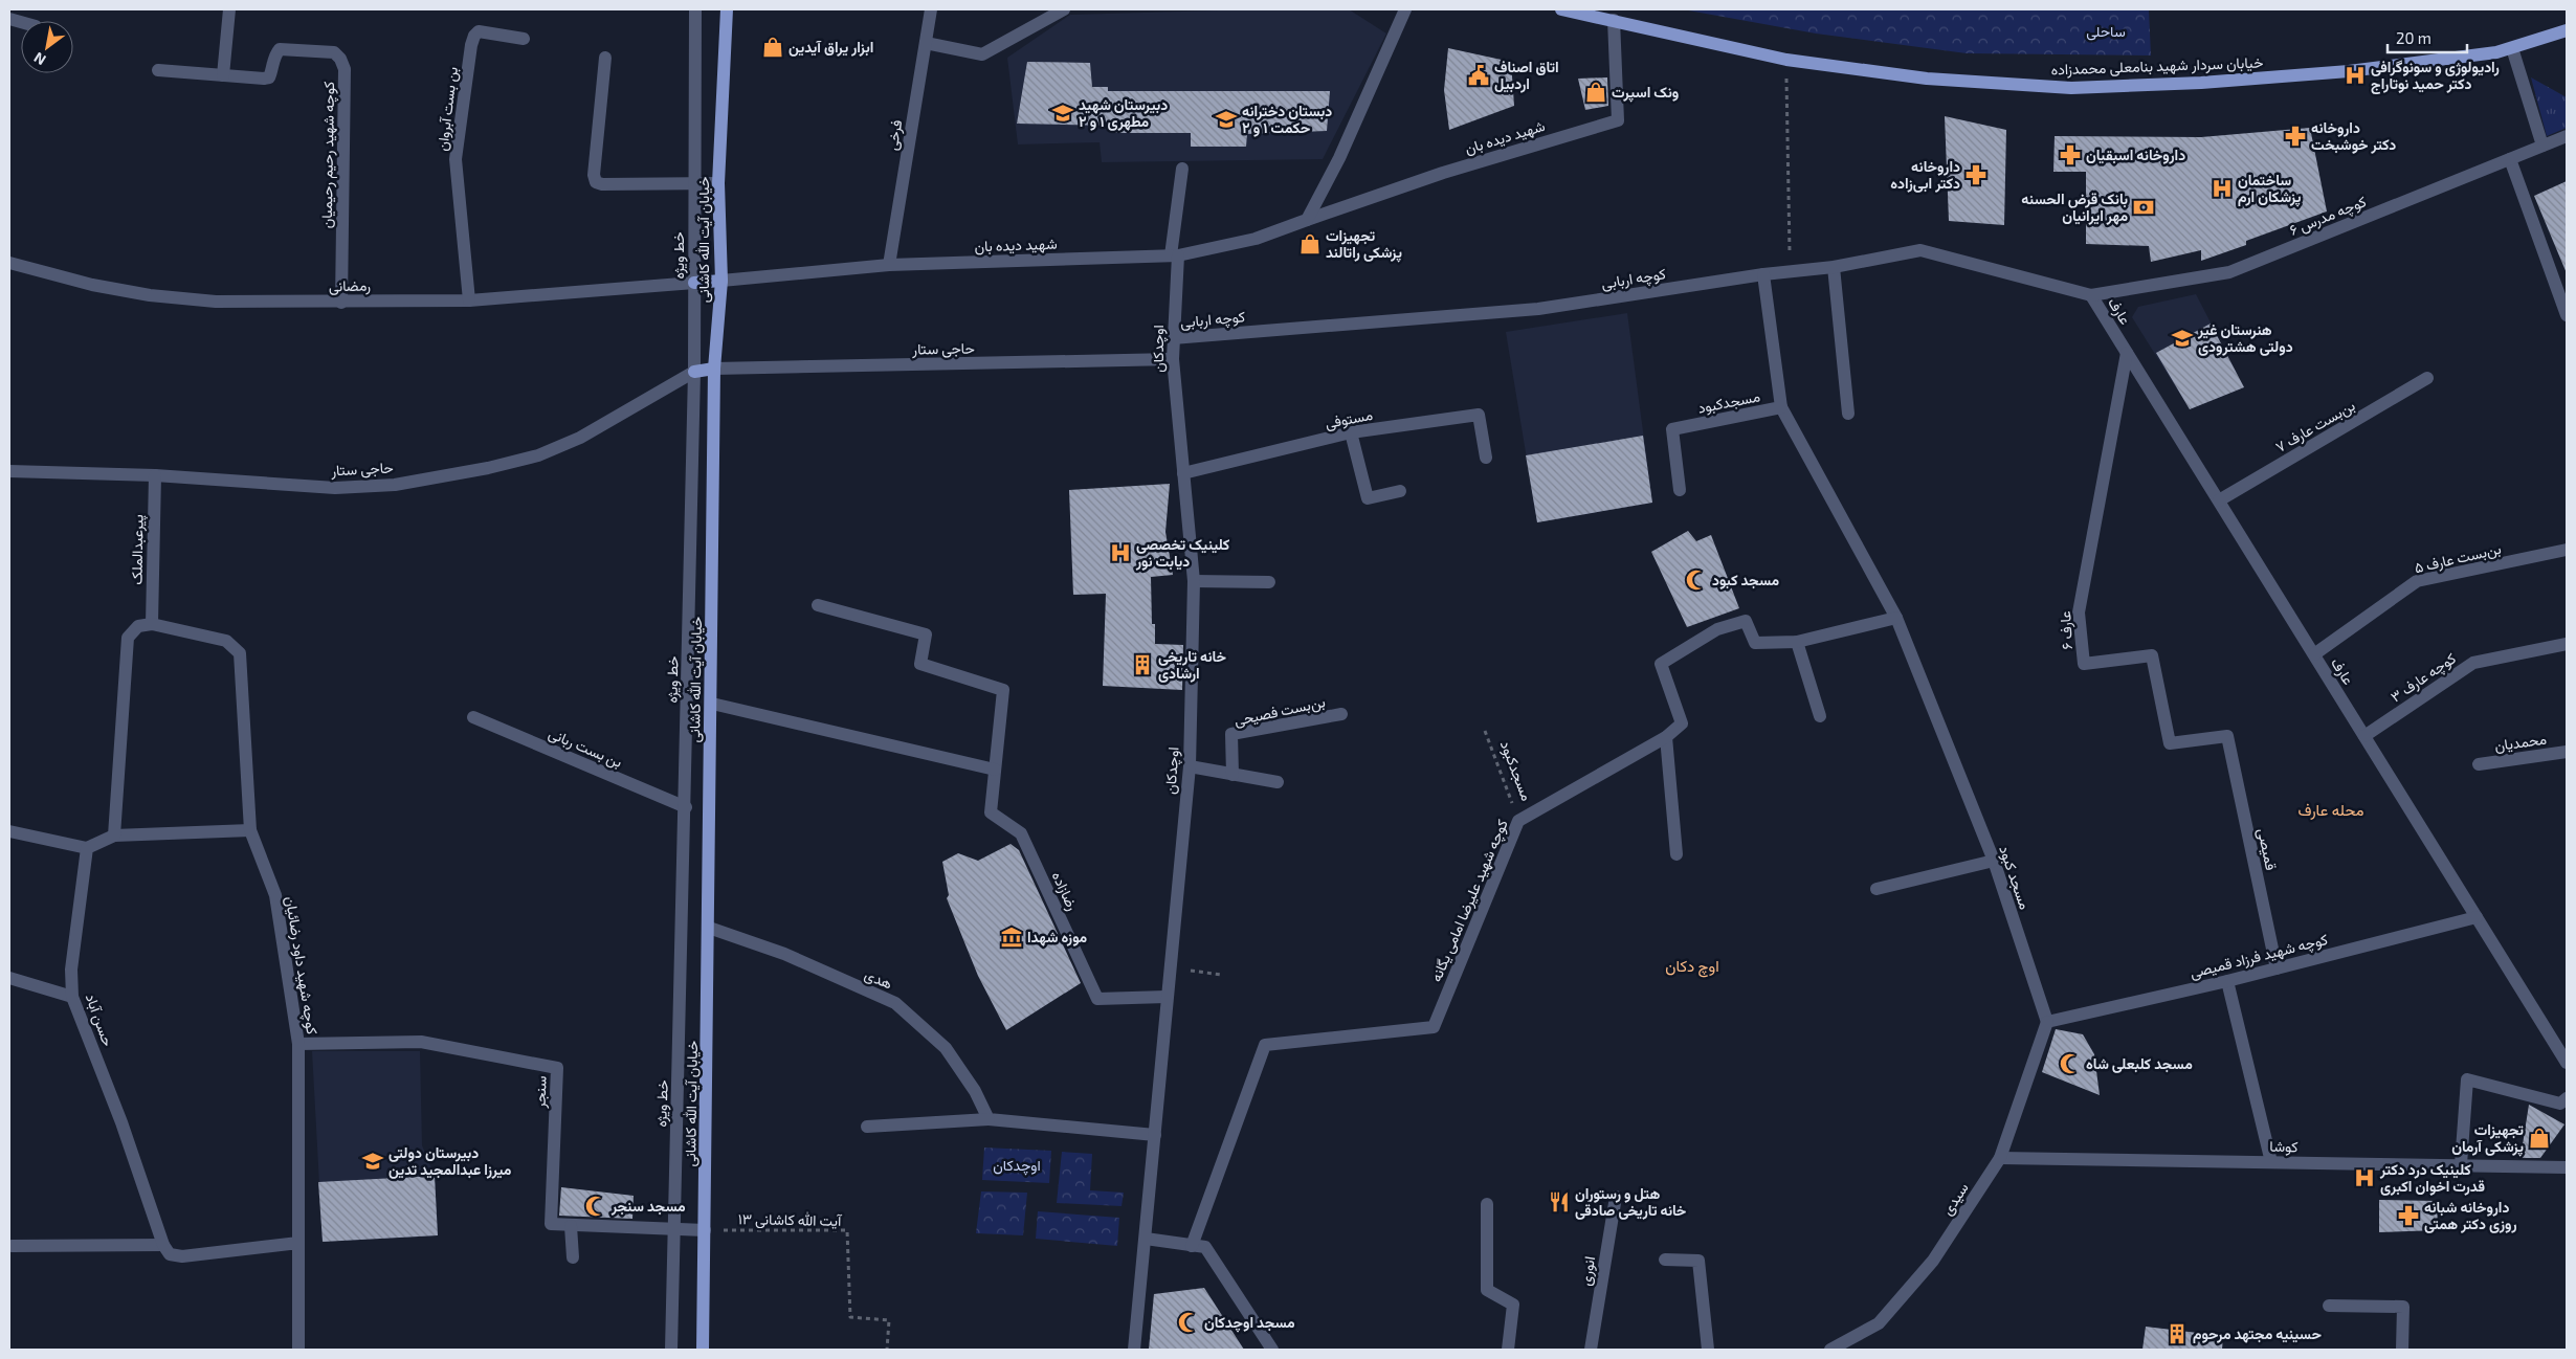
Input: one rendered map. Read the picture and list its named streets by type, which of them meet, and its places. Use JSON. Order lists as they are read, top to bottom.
{
  "streets": {
    "main road": ["خیابان سردار شهید بنامعلی محمدزاده", "خیابان آیت الله کاشانی"],
    "street": [
      "بن بست آبروان",
      "فرخی",
      "شهید دیده بان",
      "کوچه شهید رحیم رحیمیان",
      "کوچه مدرس ۶",
      "خط ویژه",
      "کوچه اربابی",
      "رمضانی",
      "عارف",
      "حاجی ستار",
      "اوچدکان",
      "مسجدکبود",
      "مستوفی",
      "بن‌بست عارف ۷",
      "پیرعبدالملک",
      "بن‌بست عارف ۵",
      "عارف ۶",
      "کوچه عارف ۳",
      "بن‌بست فصیحی",
      "محمدیان",
      "بن بست ربانی",
      "قمیصی",
      "مسجد کبود",
      "رضازاده",
      "کوچه شهید علیرضا امامی یگانه",
      "کوچه شهید فرزاد قمیصی",
      "کوچه شهید داود رضائیان",
      "هدی",
      "حسن آباد",
      "سنجر",
      "کوشا",
      "سیدی",
      "انوری"
    ],
    "path": ["آیت الله کاشانی ۱۳"]
  },
  "crossings": [
    ["خیابان سردار شهید بنامعلی محمدزاده", "شهید دیده بان"],
    ["بن بست آبروان", "رمضانی"],
    ["فرخی", "شهید دیده بان"],
    ["شهید دیده بان", "خیابان آیت الله کاشانی"],
    ["شهید دیده بان", "اوچدکان"],
    ["کوچه شهید رحیم رحیمیان", "رمضانی"],
    ["کوچه مدرس ۶", "کوچه اربابی"],
    ["کوچه مدرس ۶", "عارف"],
    ["خیابان آیت الله کاشانی", "حاجی ستار"],
    ["خیابان آیت الله کاشانی", "هدی"],
    ["خیابان آیت الله کاشانی", "سنجر"],
    ["خیابان آیت الله کاشانی", "آیت الله کاشانی ۱۳"],
    ["خط ویژه", "رمضانی"],
    ["خط ویژه", "حاجی ستار"],
    ["خط ویژه", "بن بست ربانی"],
    ["خط ویژه", "سنجر"],
    ["کوچه اربابی", "عارف"],
    ["کوچه اربابی", "اوچدکان"],
    ["کوچه اربابی", "مسجدکبود"],
    ["عارف", "بن‌بست عارف ۷"],
    ["عارف", "بن‌بست عارف ۵"],
    ["عارف", "عارف ۶"],
    ["عارف", "کوچه عارف ۳"],
    ["عارف", "کوچه شهید فرزاد قمیصی"],
    ["حاجی ستار", "اوچدکان"],
    ["حاجی ستار", "پیرعبدالملک"],
    ["اوچدکان", "مستوفی"],
    ["اوچدکان", "رضازاده"],
    ["مسجدکبود", "مسجد کبود"],
    ["مسجدکبود", "کوچه شهید علیرضا امامی یگانه"],
    ["پیرعبدالملک", "کوچه شهید داود رضائیان"],
    ["عارف ۶", "قمیصی"],
    ["قمیصی", "کوچه شهید فرزاد قمیصی"],
    ["مسجد کبود", "کوچه شهید علیرضا امامی یگانه"],
    ["مسجد کبود", "کوچه شهید فرزاد قمیصی"],
    ["مسجد کبود", "سیدی"],
    ["کوچه شهید فرزاد قمیصی", "سیدی"],
    ["کوچه شهید داود رضائیان", "سنجر"],
    ["سنجر", "آیت الله کاشانی ۱۳"],
    ["کوشا", "سیدی"]
  ],
  "districts": ["محله عارف", "اوچ دکان"],
  "parks": ["ساحلی", "اوچدکان"],
  "places": {
    "shop": [
      "ابزار یراق آیدین",
      "ونک اسپرت",
      "تجهیزات پزشکی راتالند",
      "تجهیزات پزشکی آرمان"
    ],
    "public building": ["اتاق اصناف اردبیل"],
    "hospital": [
      "رادیولوژی و سونوگرافی دکتر حمید نوتاراج",
      "ساختمان پزشکان ارم",
      "کلینیک تخصصی دیابت نور",
      "کلینیک درد دکتر قدرت اخوان اکبری"
    ],
    "school or university": [
      "دبیرستان شهید مطهری ۱ و ۲",
      "دبستان دخترانه حکمت ۱ و ۲",
      "هنرستان غیر دولتی هشترودی",
      "دبیرستان دولتی میرزا عبدالمجید تدین"
    ],
    "pharmacy": [
      "داروخانه دکتر خوشبخت",
      "داروخانه اسبقیان",
      "داروخانه دکتر ابی‌زاده",
      "داروخانه شبانه روزی دکتر همتی"
    ],
    "bank": ["بانک قرض الحسنه مهر ایرانیان"],
    "mosque": [
      "مسجد کبود",
      "مسجد کلبعلی شاه",
      "مسجد سنجر",
      "مسجد اوچدکان"
    ],
    "building": ["خانه تاریخی ارشادی", "حسینیه مجتهد مرحوم"],
    "museum": ["موزه شهدا"],
    "restaurant": ["هتل و رستوران خانه تاریخی صادقی"]
  },
  "scale_bar": "20 m",
  "north": "bottom left"
}
